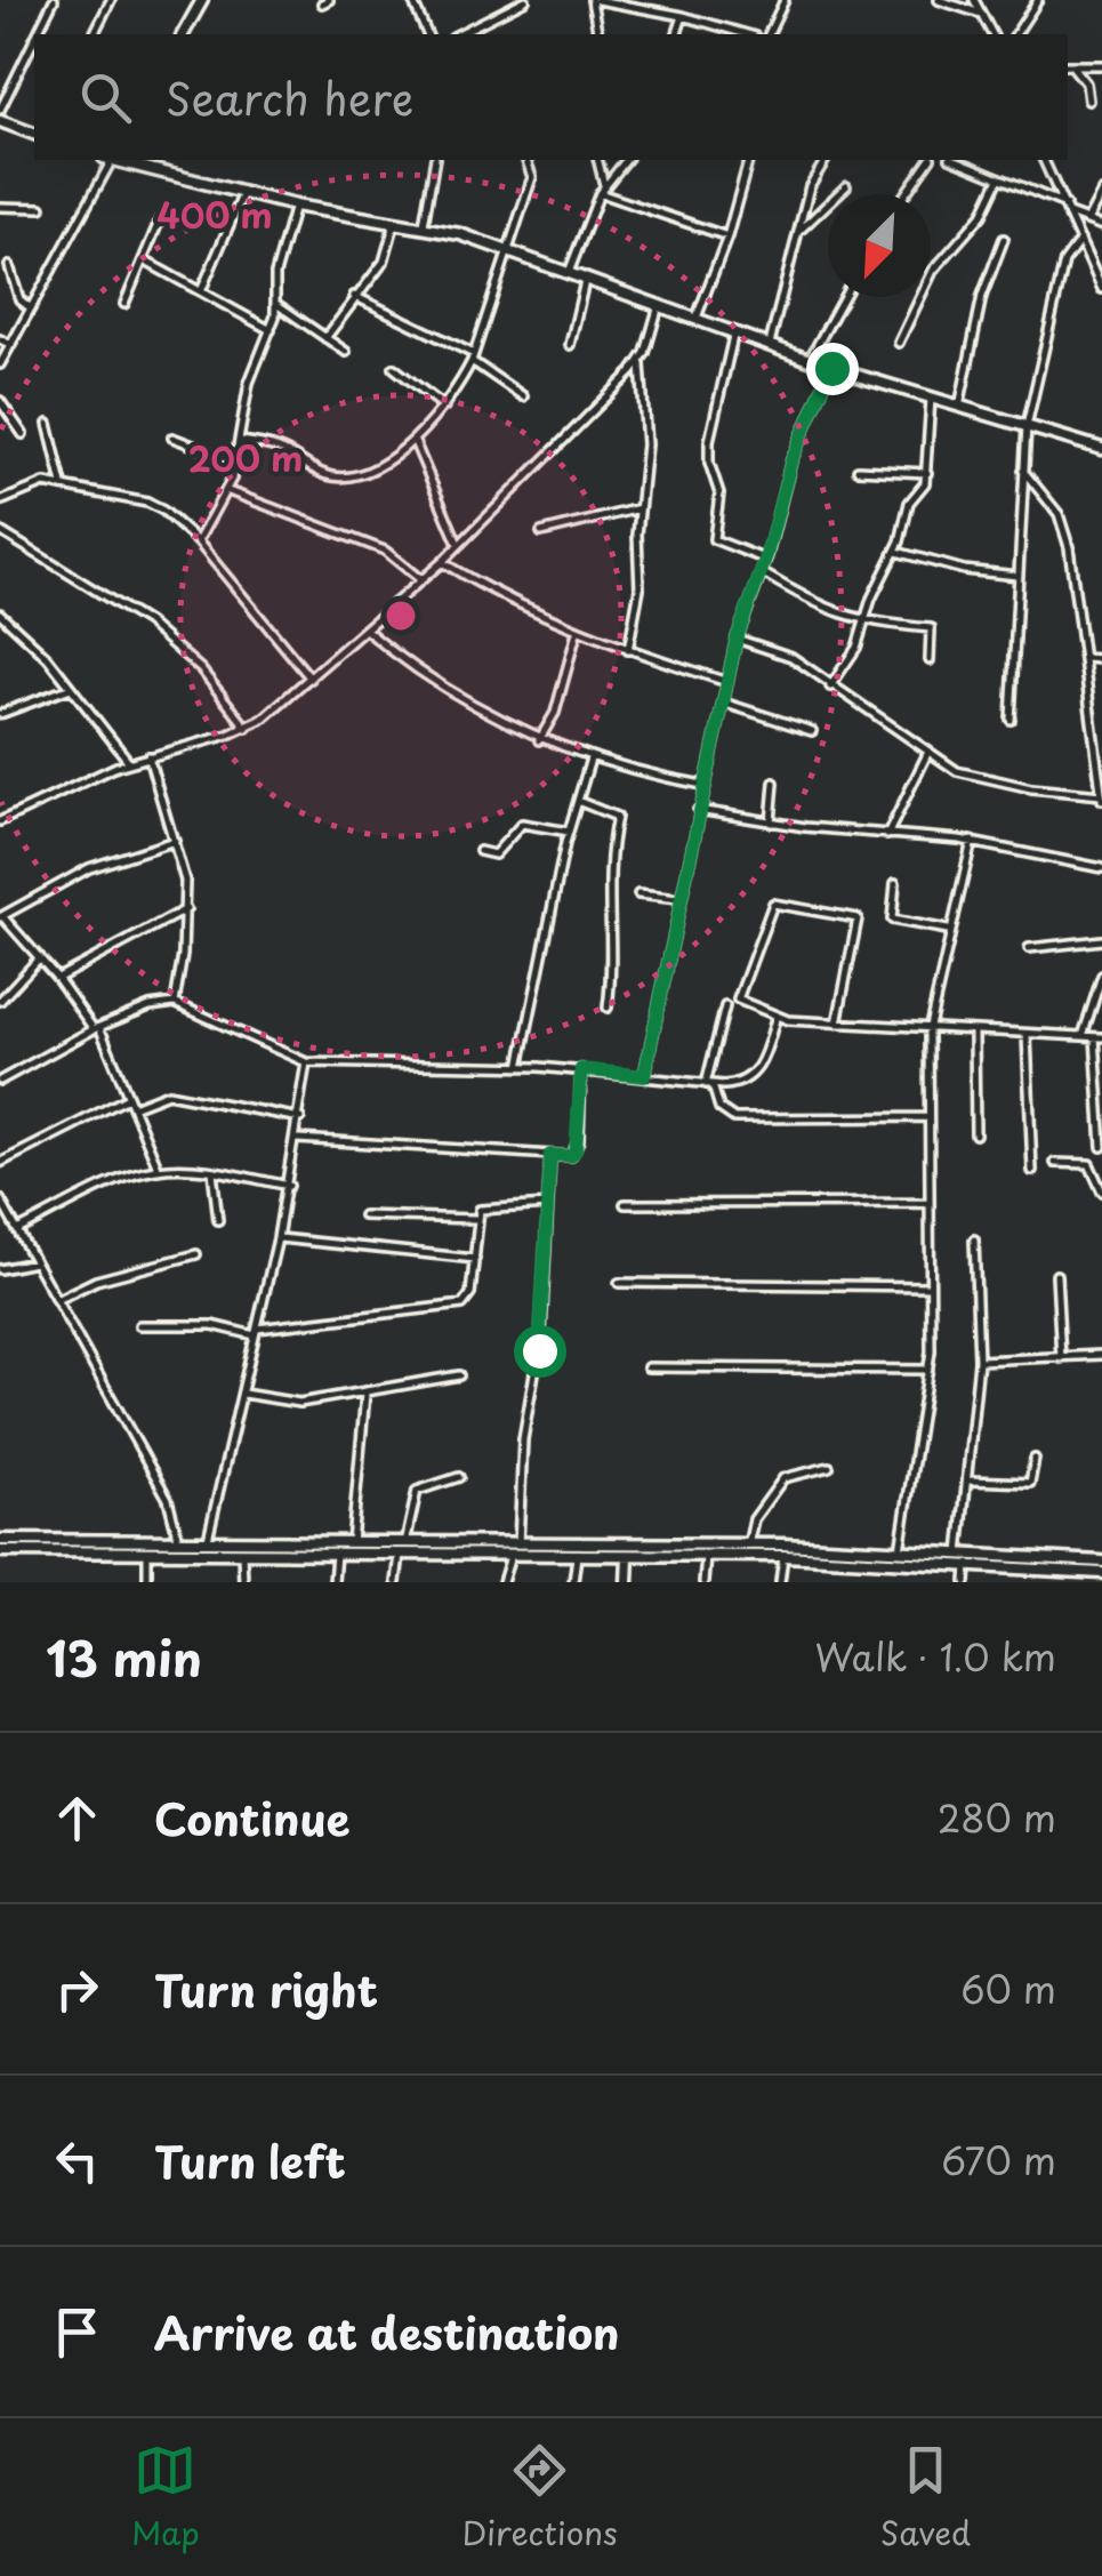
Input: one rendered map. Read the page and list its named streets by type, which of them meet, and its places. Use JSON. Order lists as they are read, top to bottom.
{
  "north": "bottom left",
  "page": {
    "search": "Search here",
    "heading": ["13 min", "Walk · 1.0 km"],
    "list": [
      ["Continue", "280 m"],
      ["Turn right", "60 m"],
      ["Turn left", "670 m"],
      "Arrive at destination"
    ],
    "nav": ["Map", "Directions", "Saved"]
  },
  "rings": ["400 m", "200 m"]
}
